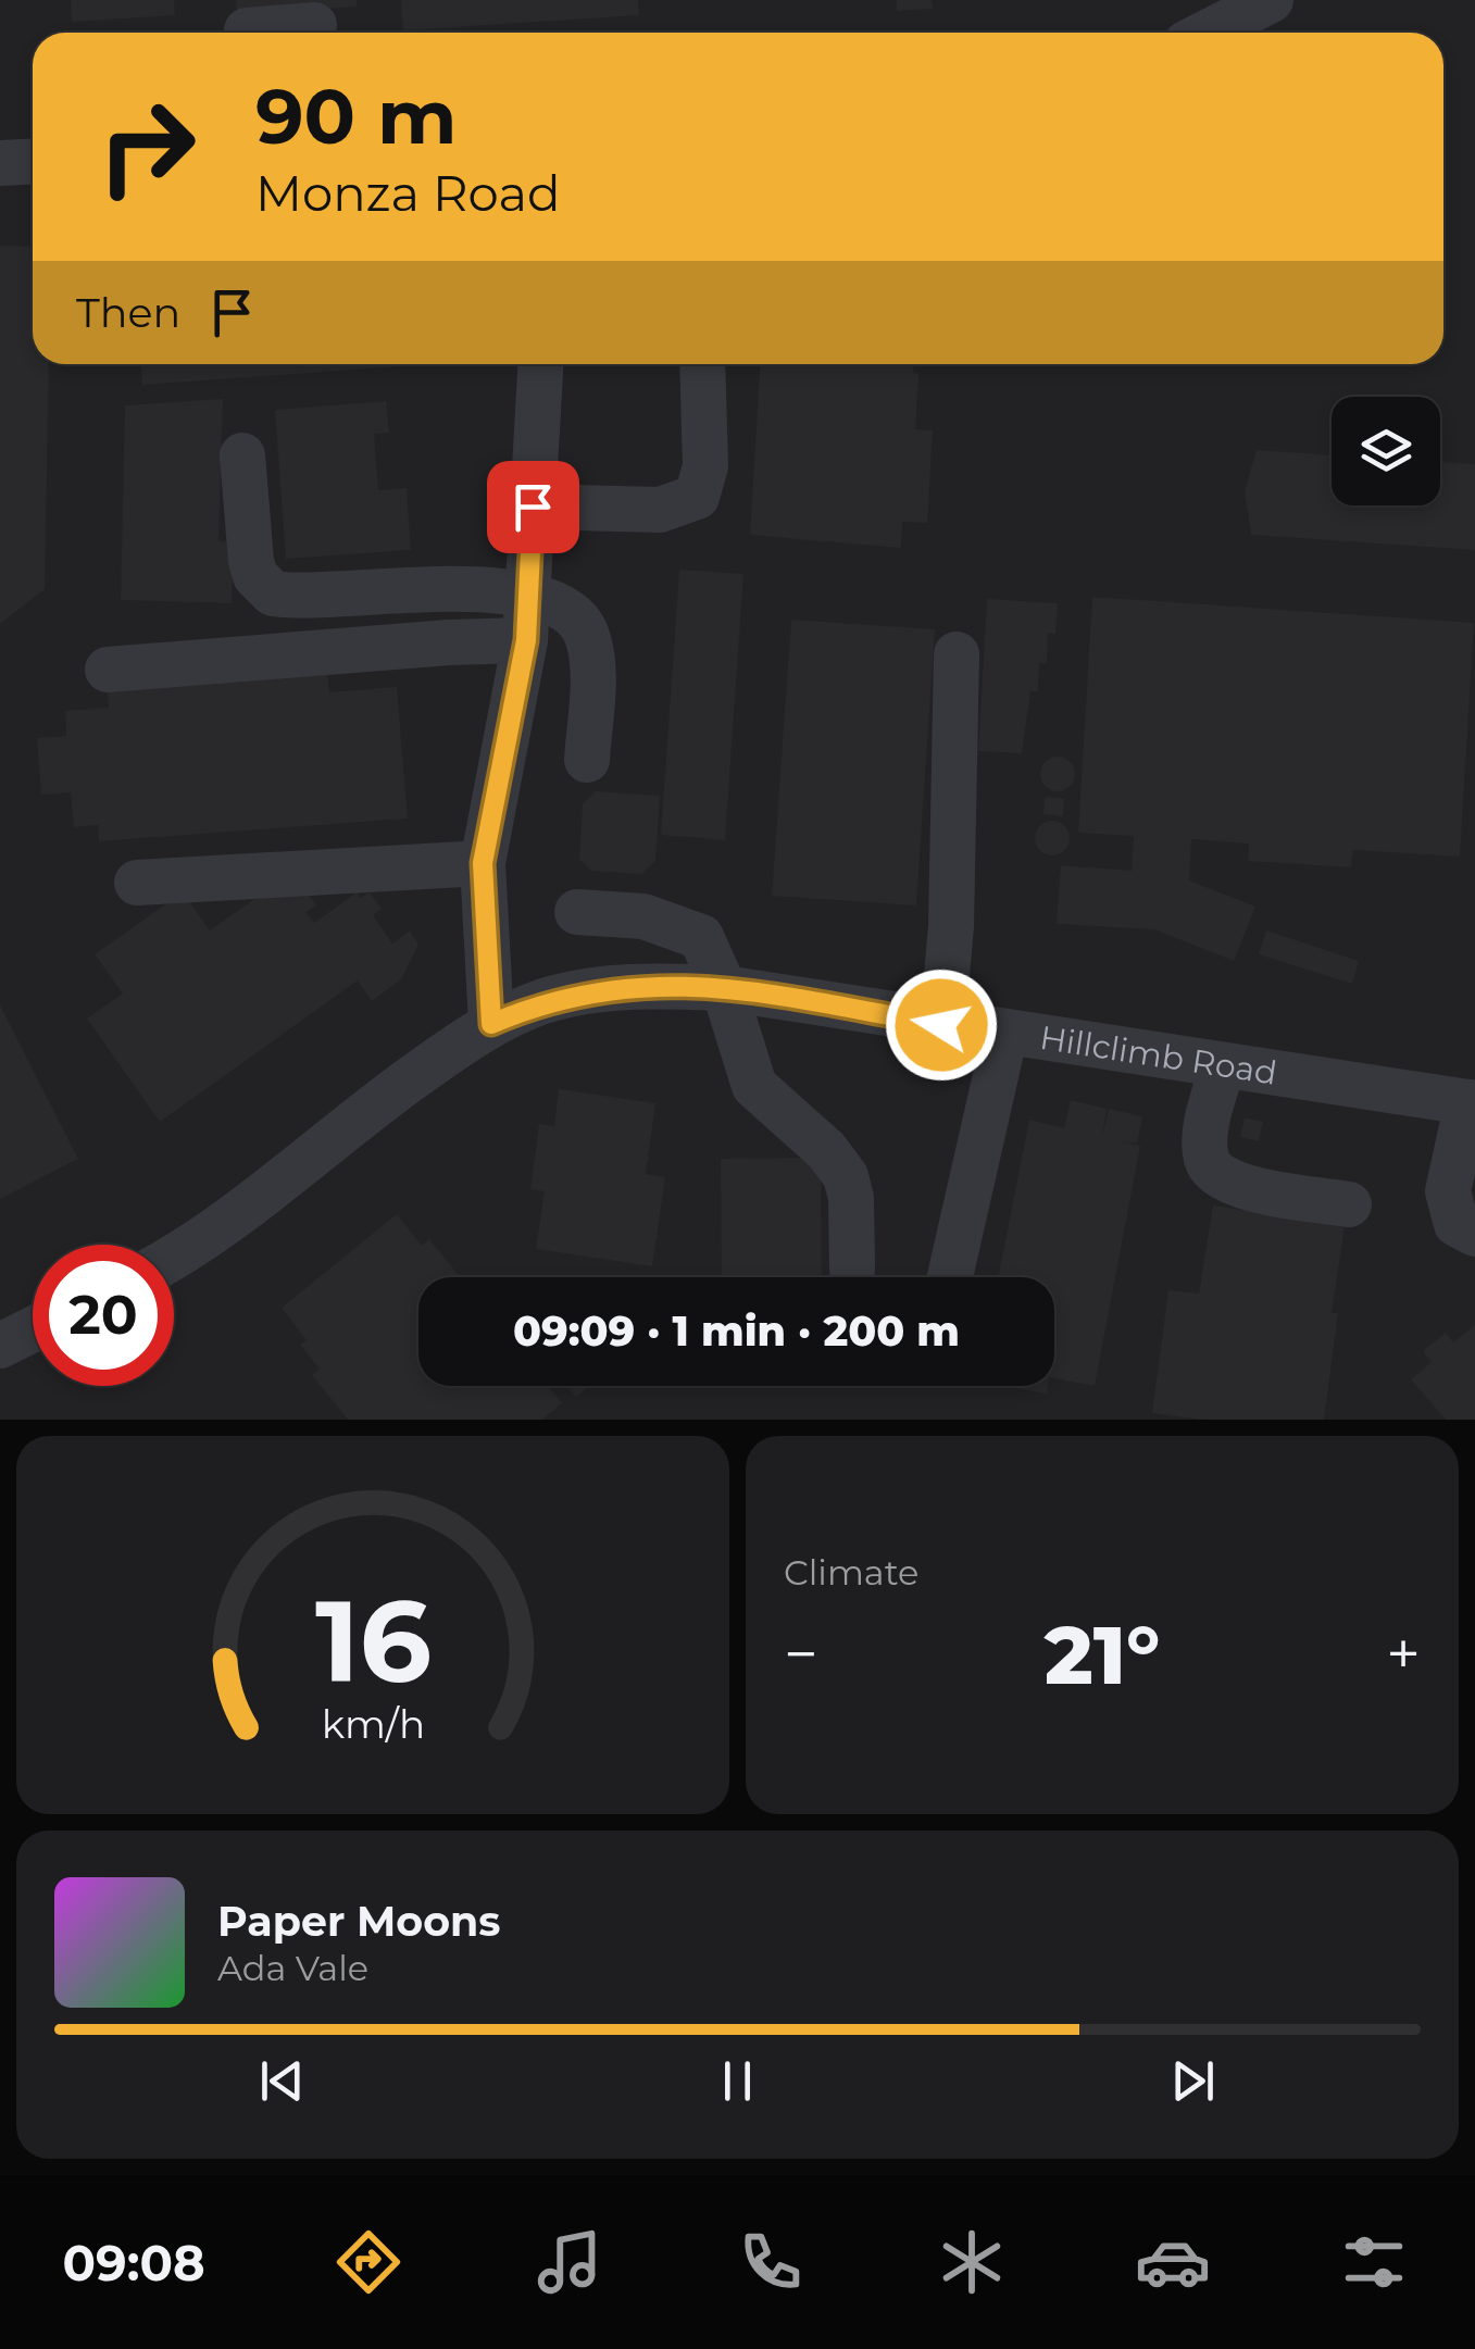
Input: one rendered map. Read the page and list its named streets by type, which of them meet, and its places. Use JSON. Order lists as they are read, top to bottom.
{
  "streets": {
    "street": ["Hillclimb Road"]
  },
  "page": {
    "turn": ["90 m", "Monza Road"],
    "then": "Then",
    "limit": "20",
    "trip": "09:09 · 1 min · 200 m",
    "tile": "Climate",
    "heat": ["−", "21°", "+"],
    "song": ["Paper Moons", "Ada Vale"],
    "tabs": "09:08",
    "gauge": ["16", "km/h"]
  }
}
